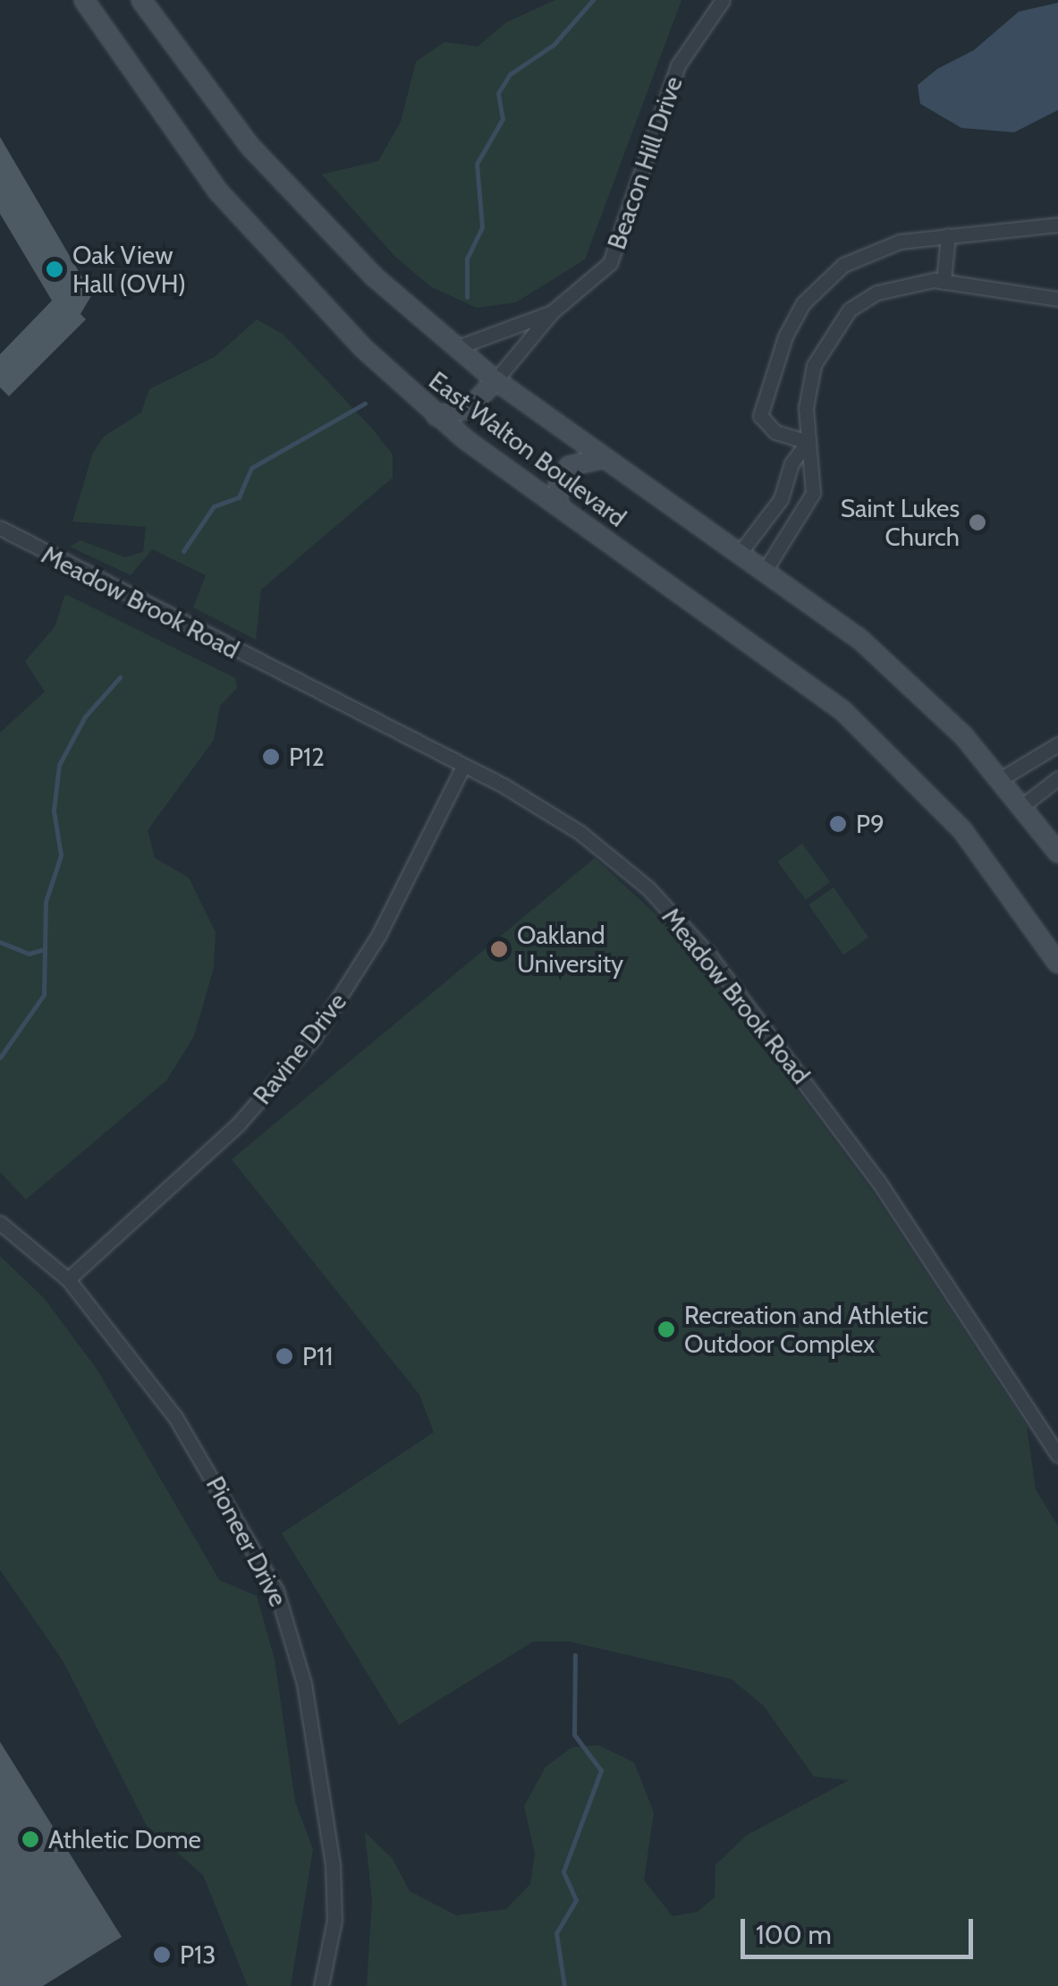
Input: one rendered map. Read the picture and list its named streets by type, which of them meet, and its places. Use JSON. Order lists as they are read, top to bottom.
{
  "streets": {
    "main road": ["East Walton Boulevard"],
    "street": [
      "Beacon Hill Drive",
      "Meadow Brook Road",
      "Ravine Drive",
      "Pioneer Drive"
    ]
  },
  "crossings": [
    ["Beacon Hill Drive", "East Walton Boulevard"],
    ["Meadow Brook Road", "Ravine Drive"],
    ["Ravine Drive", "Pioneer Drive"]
  ],
  "places": [
    "Oak View Hall (OVH)",
    "Saint Lukes Church",
    "P12",
    "P9",
    "Oakland University",
    "Recreation and Athletic Outdoor Complex",
    "P11",
    "Athletic Dome",
    "P13"
  ],
  "scale_bar": "100 m"
}
